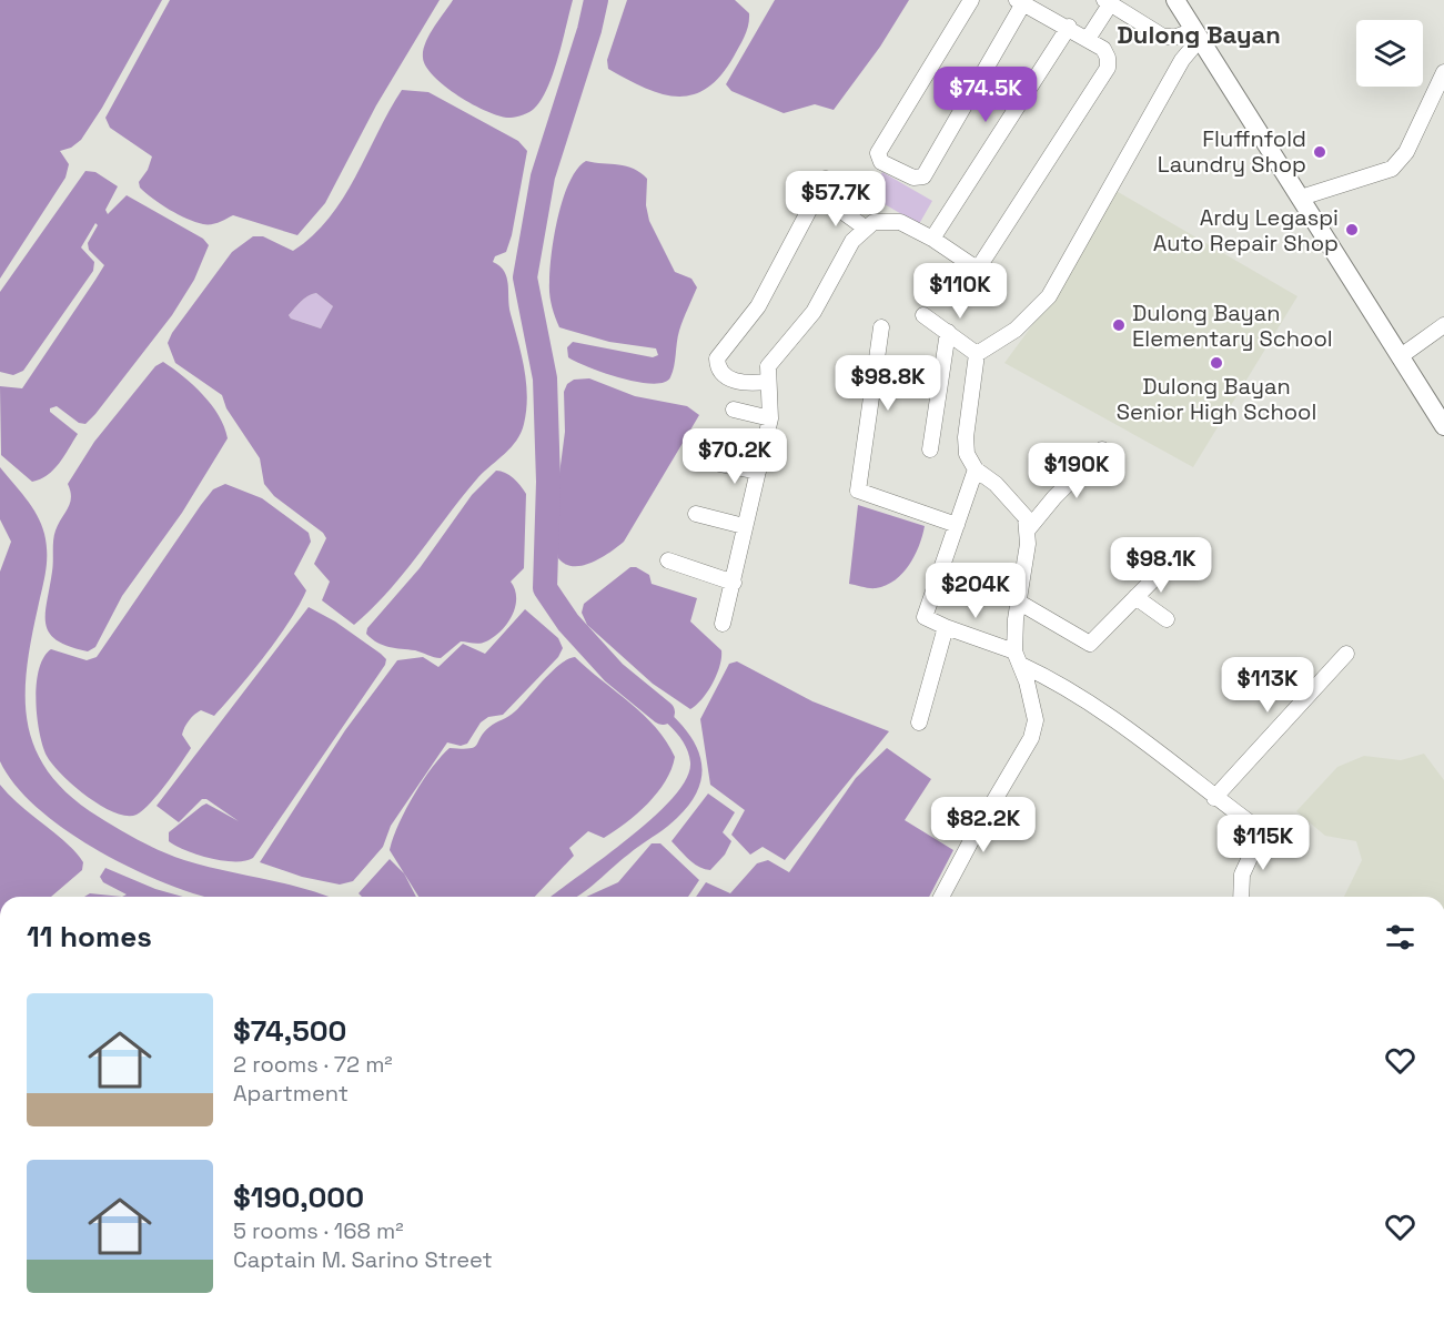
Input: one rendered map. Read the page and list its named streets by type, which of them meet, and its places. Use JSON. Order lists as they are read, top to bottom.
{
  "districts": ["Dulong Bayan"],
  "places": [
    "Fluffnfold Laundry Shop",
    "Ardy Legaspi Auto Repair Shop",
    "Dulong Bayan Elementary School",
    "Dulong Bayan Senior High School"
  ],
  "page": {
    "price": [
      "$74.5K",
      "$57.7K",
      "$110K",
      "$98.8K",
      "$70.2K",
      "$190K",
      "$98.1K",
      "$204K",
      "$113K",
      "$82.2K",
      "$115K"
    ],
    "heading": "11 homes",
    "list": [
      {
        "name": "$74,500",
        "note": "2 rooms · 72 m² · Apartment"
      },
      {
        "name": "$190,000",
        "note": "5 rooms · 168 m² · Captain M. Sarino Street"
      }
    ]
  }
}
